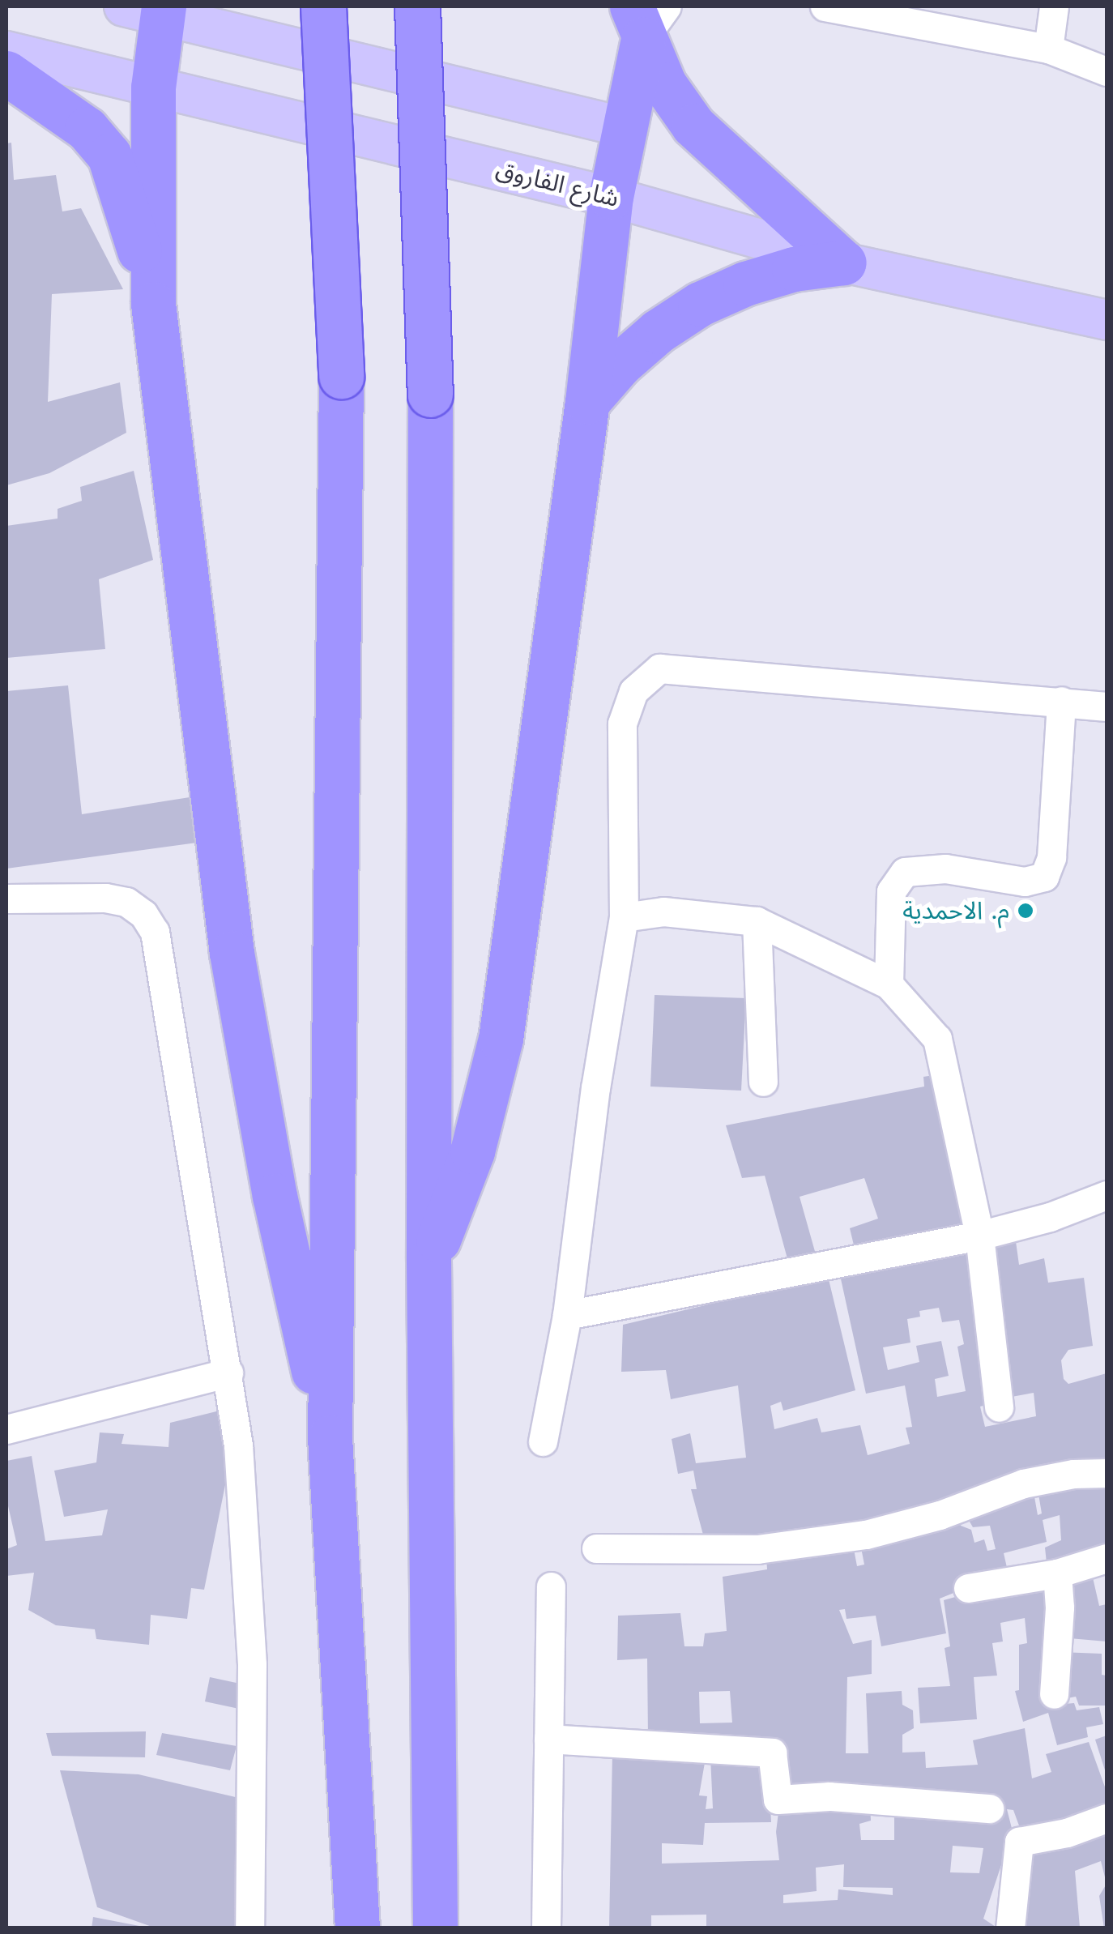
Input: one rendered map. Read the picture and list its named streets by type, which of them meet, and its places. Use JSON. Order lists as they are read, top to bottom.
{
  "streets": {
    "main road": ["شارع الفاروق"]
  },
  "places": ["م. الاحمدية"]
}
